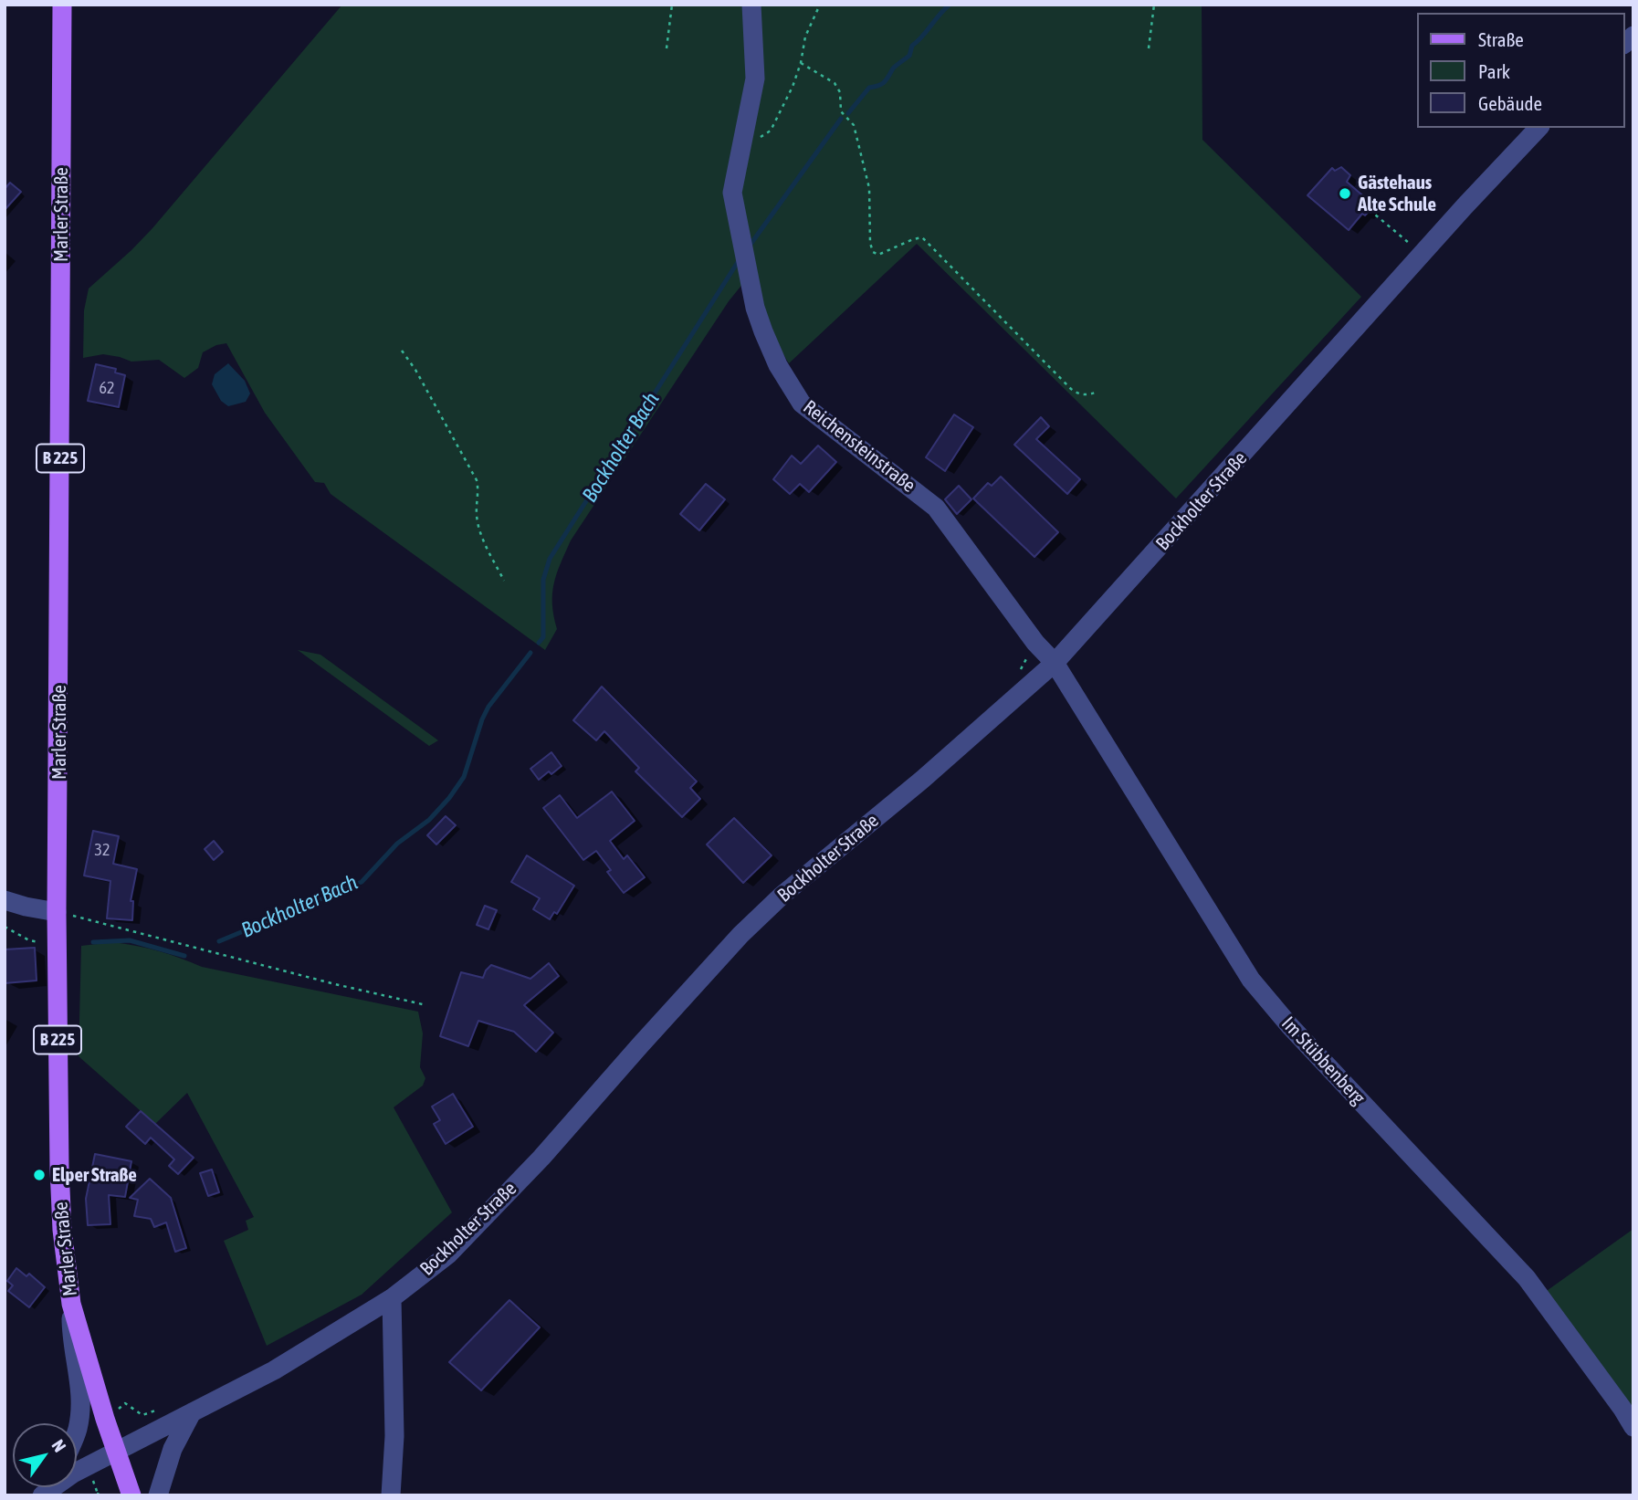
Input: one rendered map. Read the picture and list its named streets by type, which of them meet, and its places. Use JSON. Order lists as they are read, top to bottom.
{
  "streets": {
    "main road": ["Marler Straße", "B 225"],
    "street": ["Reichensteinstraße", "Bockholter Straße", "Im Stübbenberg"]
  },
  "crossings": [
    ["Marler Straße", "B 225"],
    ["Marler Straße", "Bockholter Straße"],
    ["Reichensteinstraße", "Bockholter Straße"],
    ["Reichensteinstraße", "Im Stübbenberg"],
    ["B 225", "Bockholter Straße"],
    ["Bockholter Straße", "Im Stübbenberg"]
  ],
  "water": ["Bockholter Bach"],
  "places": ["Gästehaus Alte Schule", "Elper Straße"],
  "house_numbers": ["62", "32"],
  "legend": ["Straße", "Park", "Gebäude"],
  "north": "top right"
}
